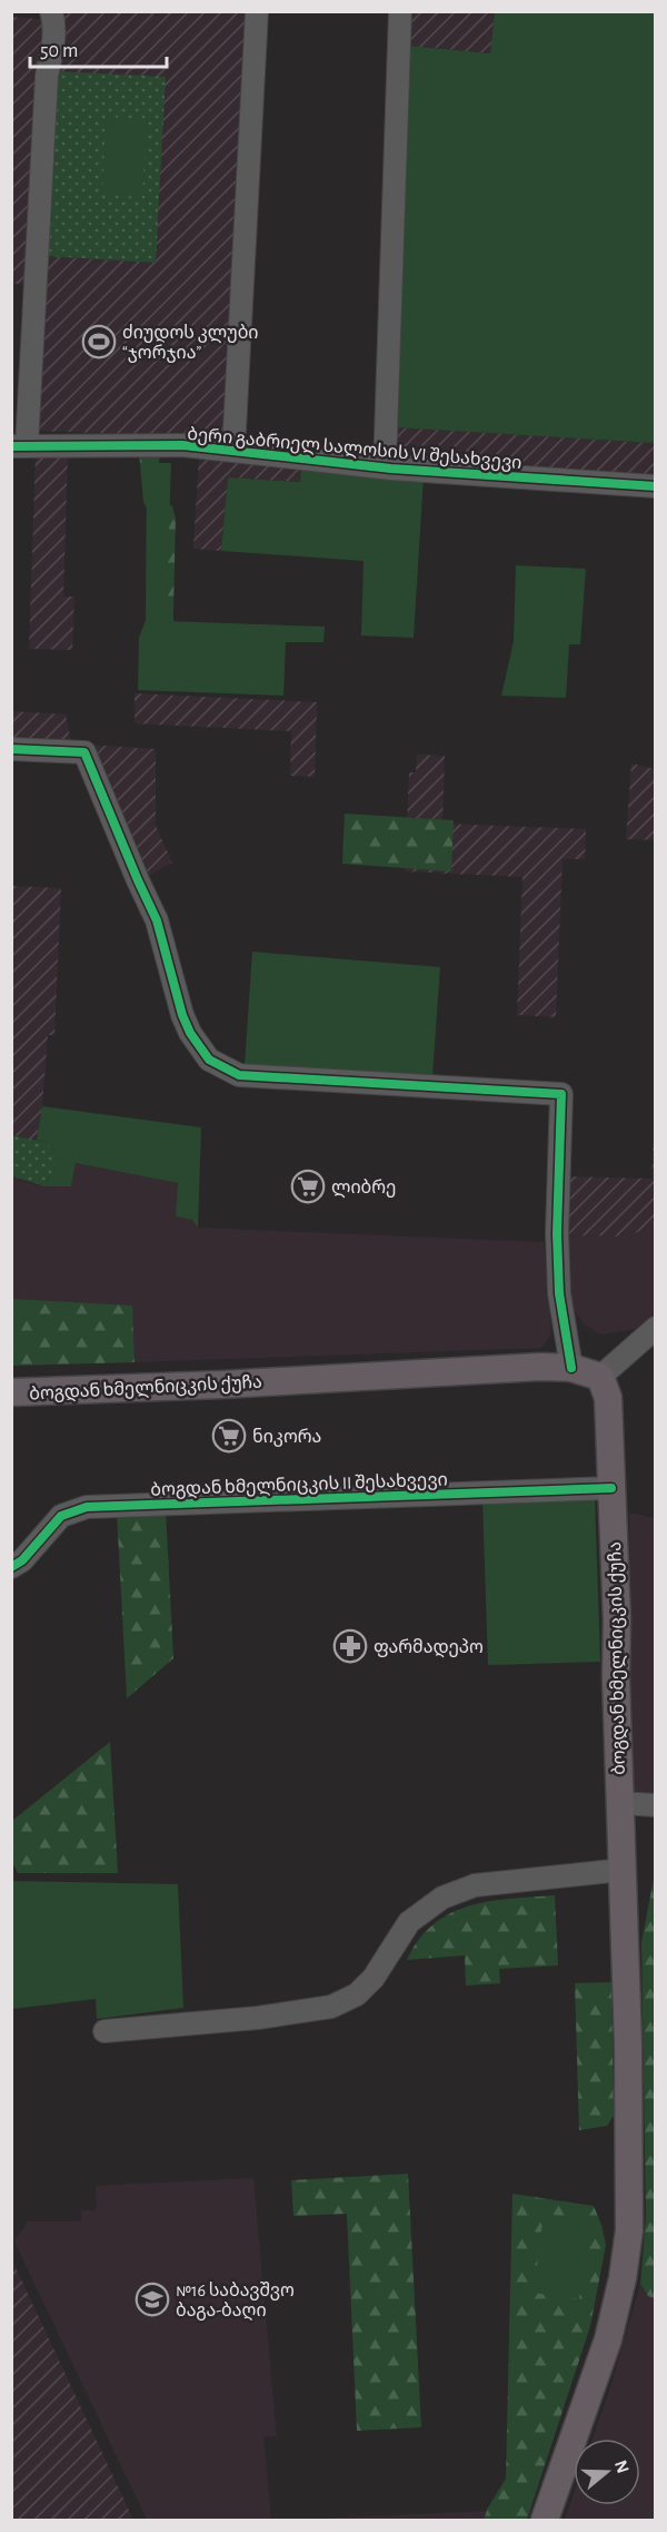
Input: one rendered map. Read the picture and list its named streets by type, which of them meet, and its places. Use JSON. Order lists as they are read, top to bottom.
{
  "streets": {
    "main road": ["ბოგდან ხმელნიცკის ქუჩა"],
    "street": ["ბერი გაბრიელ სალოსის VI შესახვევი", "ბოგდან ხმელნიცკის II შესახვევი"]
  },
  "crossings": [
    ["ბოგდან ხმელნიცკის ქუჩა", "ბოგდან ხმელნიცკის II შესახვევი"]
  ],
  "places": {
    "sports": ["ძიუდოს კლუბი “ჯორჯია”"],
    "supermarket": ["ლიბრე", "ნიკორა"],
    "pharmacy": ["ფარმადეპო"],
    "school or university": ["№16 საბავშვო ბაგა-ბაღი"]
  },
  "scale_bar": "50 m",
  "north": "right"
}
